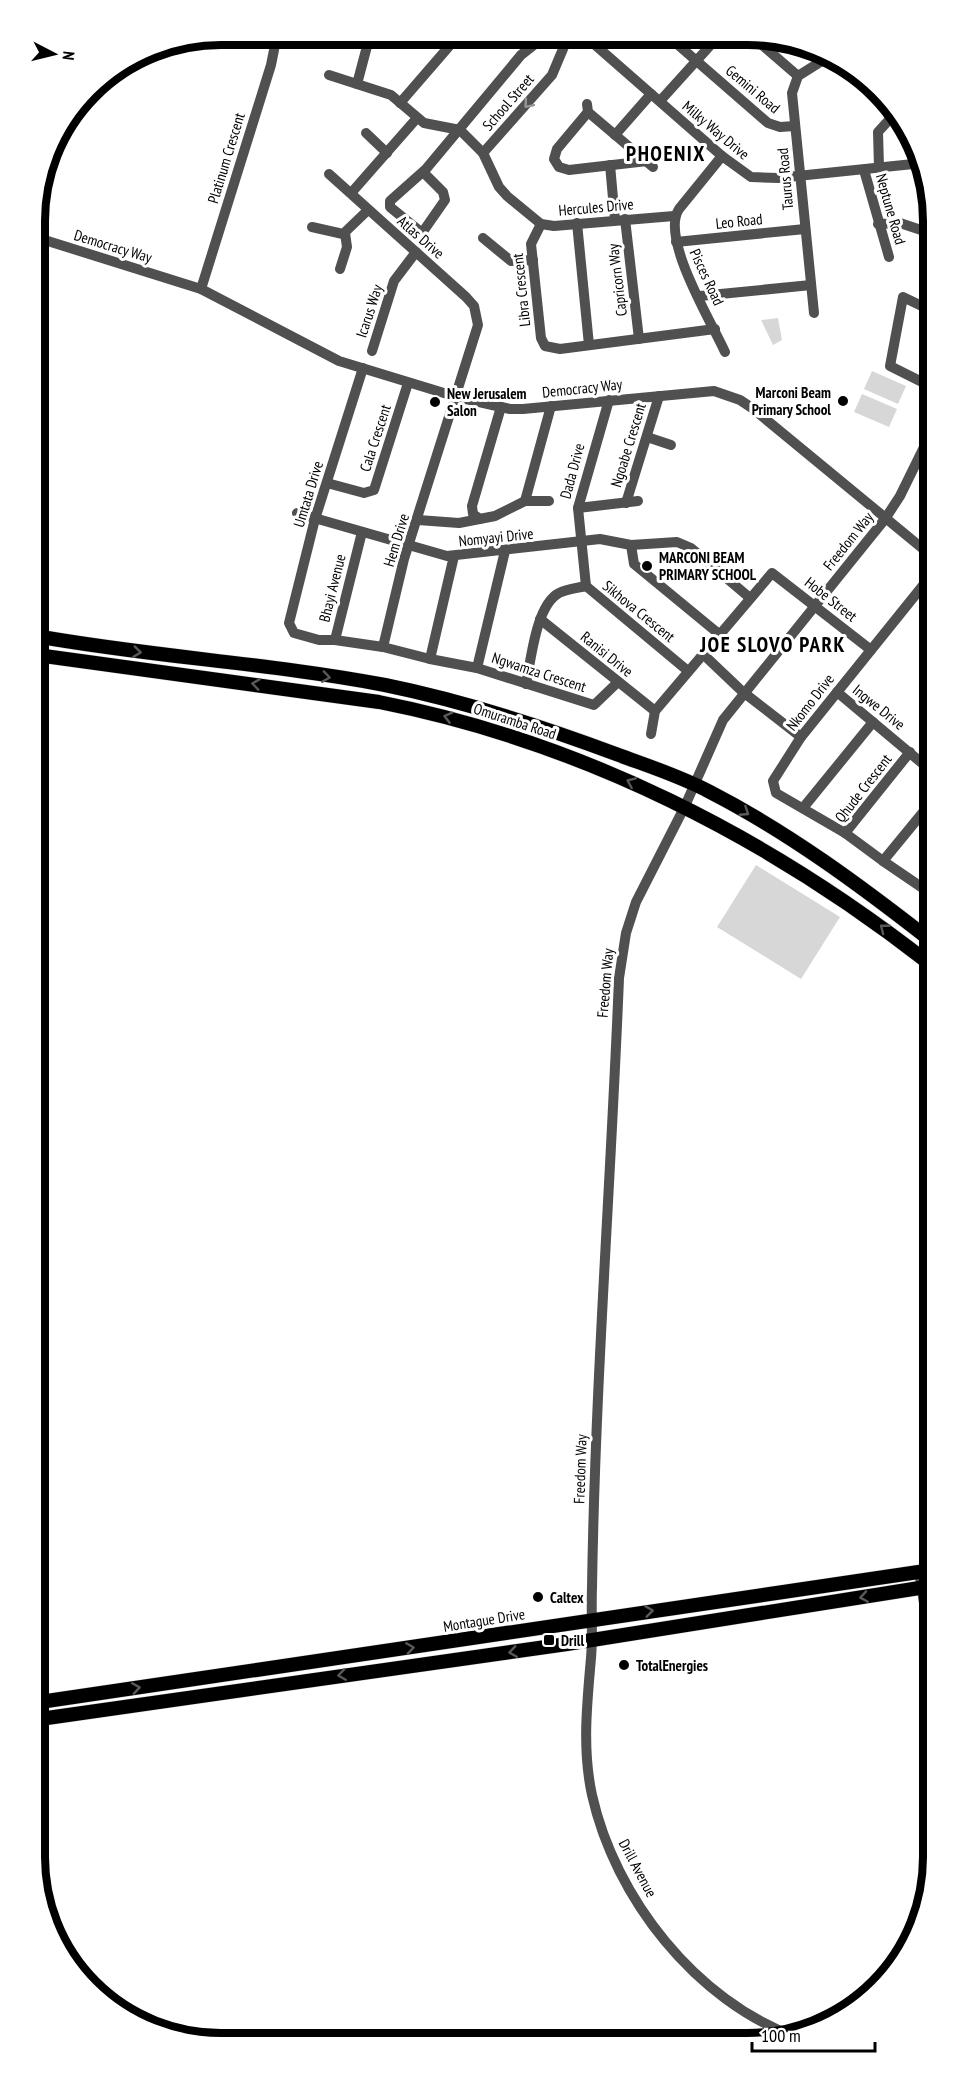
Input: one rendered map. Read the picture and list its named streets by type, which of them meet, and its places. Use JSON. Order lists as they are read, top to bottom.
{
  "streets": {
    "main road": ["Omuramba Road", "Montague Drive"],
    "street": [
      "Gemini Road",
      "School Street",
      "Milky Way Drive",
      "Platinum Crescent",
      "Taurus Road",
      "Hercules Drive",
      "Neptune Road",
      "Leo Road",
      "Atlas Drive",
      "Democracy Way",
      "Pisces Road",
      "Capricorn Way",
      "Libra Crescent",
      "Icarus Way",
      "Cala Crescent",
      "Ngoabe Crescent",
      "Dada Drive",
      "Umtata Drive",
      "Nomyayi Drive",
      "Hem Drive",
      "Freedom Way",
      "Bhayi Avenue",
      "Hobe Street",
      "Sikhova Crescent",
      "Ranisi Drive",
      "Ngwamza Crescent",
      "Nkomo Drive",
      "Ingwe Drive",
      "Qhude Crescent",
      "Drill Avenue"
    ]
  },
  "crossings": [
    ["Gemini Road", "Taurus Road"],
    ["School Street", "Hercules Drive"],
    ["Milky Way Drive", "Taurus Road"],
    ["Milky Way Drive", "Neptune Road"],
    ["Platinum Crescent", "Democracy Way"],
    ["Taurus Road", "Leo Road"],
    ["Hercules Drive", "Pisces Road"],
    ["Hercules Drive", "Capricorn Way"],
    ["Hercules Drive", "Libra Crescent"],
    ["Leo Road", "Pisces Road"],
    ["Atlas Drive", "Democracy Way"],
    ["Atlas Drive", "Icarus Way"],
    ["Atlas Drive", "Hem Drive"],
    ["Democracy Way", "Cala Crescent"],
    ["Democracy Way", "Ngoabe Crescent"],
    ["Democracy Way", "Dada Drive"],
    ["Democracy Way", "Umtata Drive"],
    ["Democracy Way", "Hem Drive"],
    ["Democracy Way", "Freedom Way"],
    ["Capricorn Way", "Libra Crescent"],
    ["Cala Crescent", "Umtata Drive"],
    ["Ngoabe Crescent", "Dada Drive"],
    ["Dada Drive", "Nomyayi Drive"],
    ["Dada Drive", "Sikhova Crescent"],
    ["Umtata Drive", "Nomyayi Drive"],
    ["Umtata Drive", "Bhayi Avenue"],
    ["Nomyayi Drive", "Hem Drive"],
    ["Nomyayi Drive", "Bhayi Avenue"],
    ["Nomyayi Drive", "Hobe Street"],
    ["Nomyayi Drive", "Ngwamza Crescent"],
    ["Hem Drive", "Ngwamza Crescent"],
    ["Freedom Way", "Hobe Street"],
    ["Freedom Way", "Omuramba Road"],
    ["Freedom Way", "Montague Drive"],
    ["Freedom Way", "Drill Avenue"],
    ["Hobe Street", "Nkomo Drive"],
    ["Sikhova Crescent", "Ranisi Drive"],
    ["Sikhova Crescent", "Ngwamza Crescent"],
    ["Ranisi Drive", "Ngwamza Crescent"],
    ["Nkomo Drive", "Ingwe Drive"],
    ["Ingwe Drive", "Qhude Crescent"]
  ],
  "districts": ["PHOENIX", "JOE SLOVO PARK"],
  "places": {
    "other": [
      "Marconi Beam Primary School",
      "New Jerusalem Salon",
      "MARCONI BEAM PRIMARY SCHOOL",
      "Caltex",
      "TotalEnergies"
    ],
    "transit": ["Drill"]
  },
  "scale_bar": "100 m",
  "north": "right"
}
